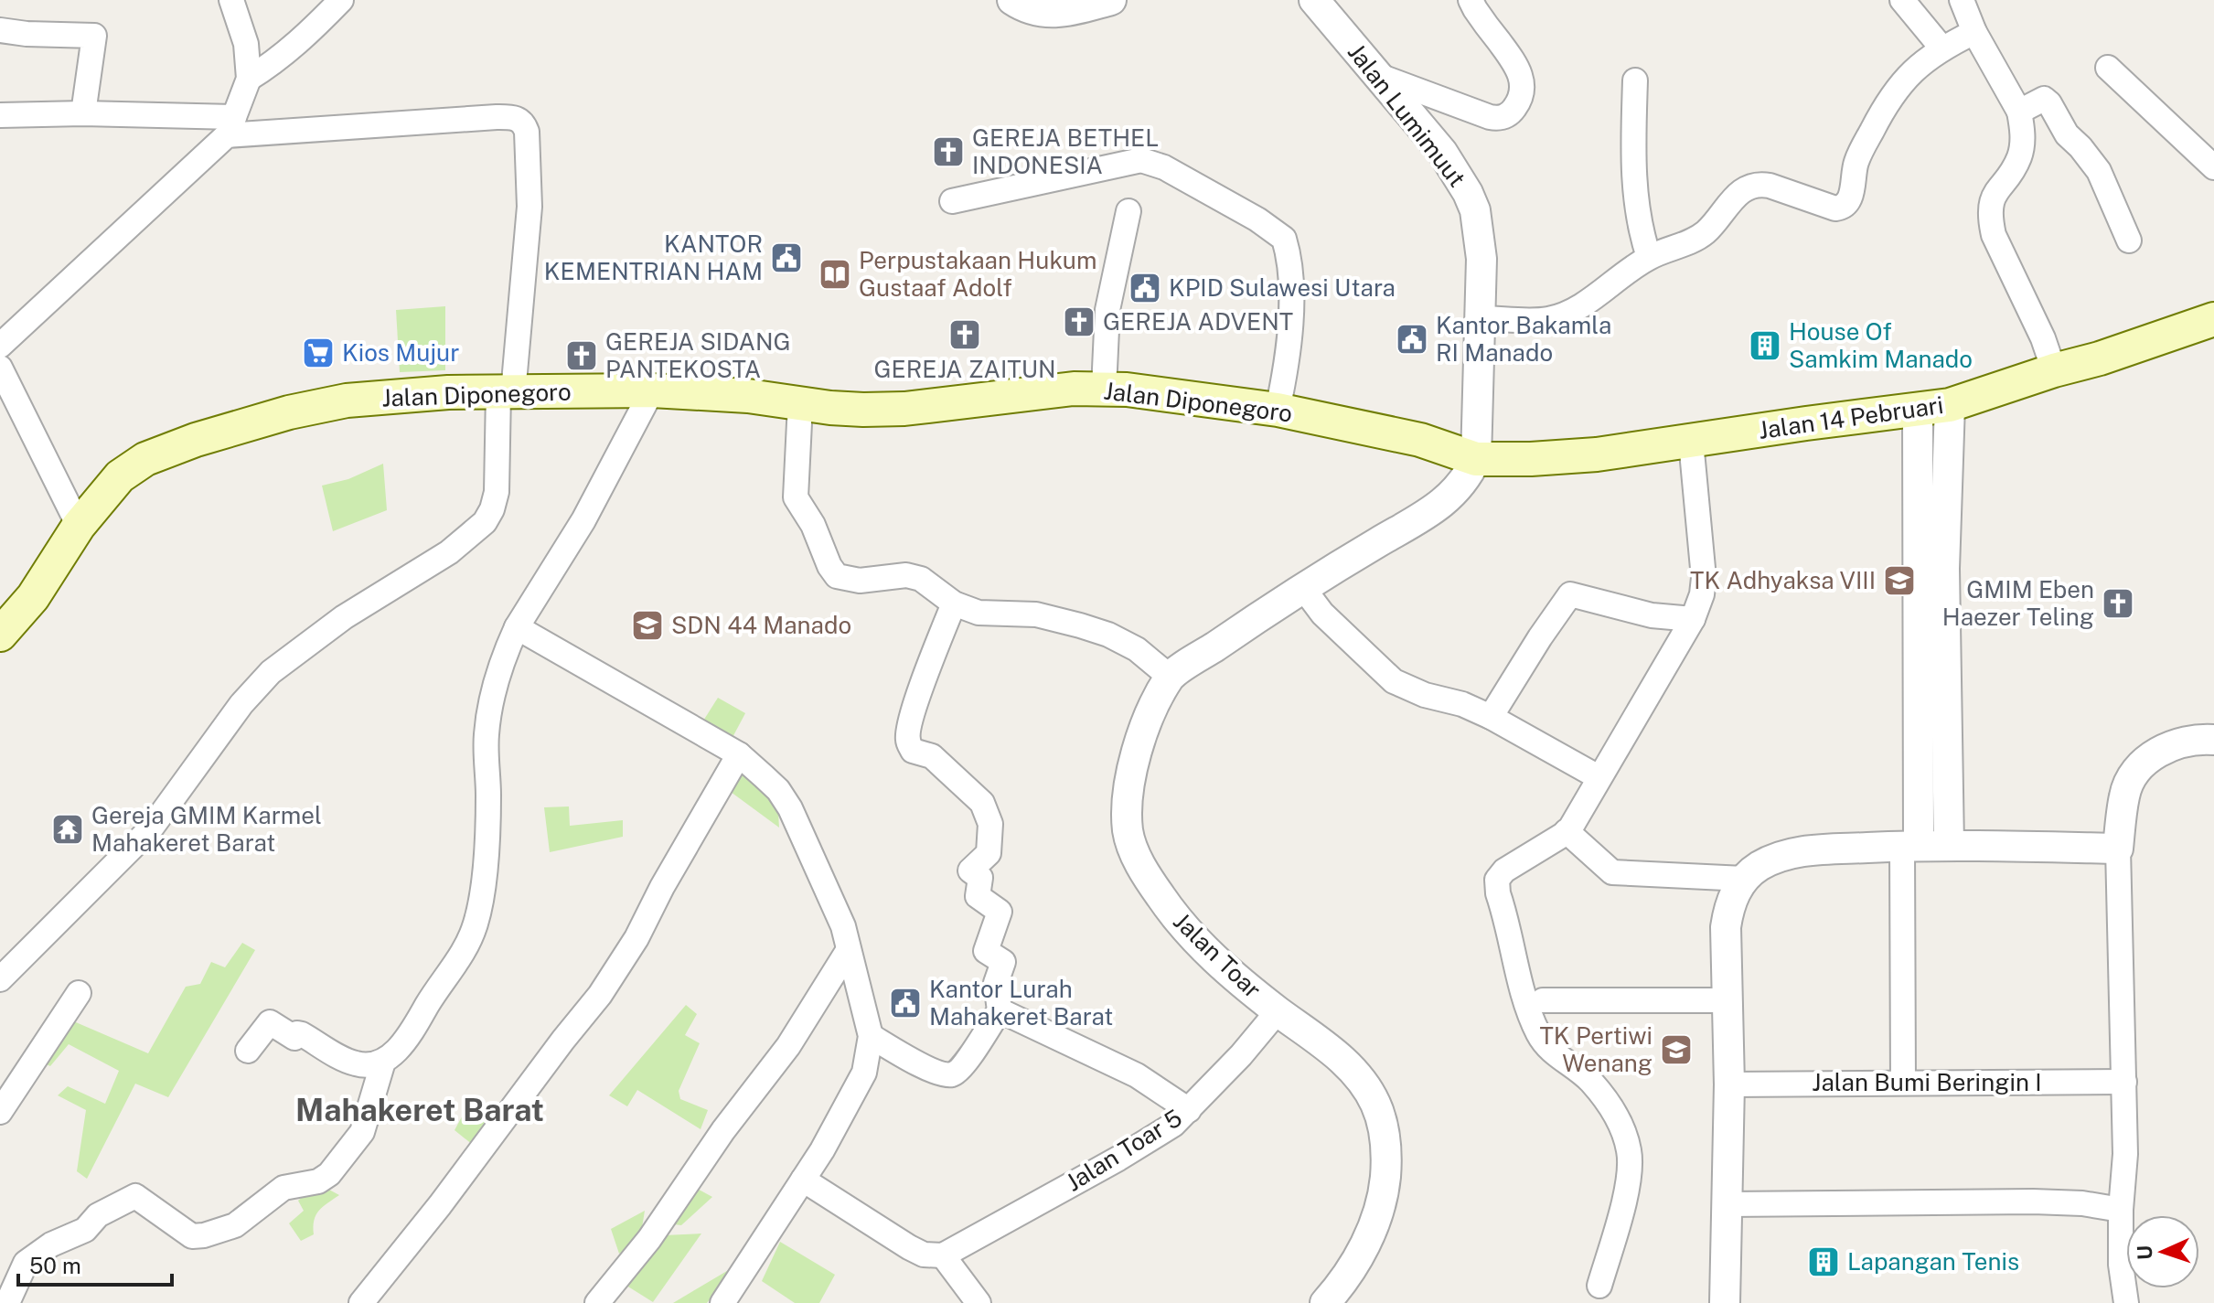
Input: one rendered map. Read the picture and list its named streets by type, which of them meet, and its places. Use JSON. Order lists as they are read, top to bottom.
{
  "streets": {
    "main road": ["Jalan Diponegoro", "Jalan 14 Pebruari"],
    "street": [
      "Jalan Lumimuut",
      "Jalan Toar",
      "Jalan Bumi Beringin I",
      "Jalan Toar 5"
    ]
  },
  "crossings": [
    ["Jalan Lumimuut", "Jalan Diponegoro"],
    ["Jalan Lumimuut", "Jalan 14 Pebruari"],
    ["Jalan Diponegoro", "Jalan 14 Pebruari"],
    ["Jalan Toar", "Jalan Toar 5"]
  ],
  "districts": ["Mahakeret Barat"],
  "places": {
    "church": [
      "GEREJA BETHEL INDONESIA",
      "GEREJA ADVENT",
      "GEREJA ZAITUN",
      "GEREJA SIDANG PANTEKOSTA",
      "GMIM Eben Haezer Teling"
    ],
    "public building": [
      "KANTOR KEMENTRIAN HAM",
      "KPID Sulawesi Utara",
      "Kantor Bakamla RI Manado",
      "Kantor Lurah Mahakeret Barat"
    ],
    "library": ["Perpustakaan Hukum Gustaaf Adolf"],
    "building": ["House Of Samkim Manado", "Lapangan Tenis"],
    "supermarket": ["Kios Mujur"],
    "school or university": ["TK Adhyaksa VIII", "SDN 44 Manado", "TK Pertiwi Wenang"],
    "temple": ["Gereja GMIM Karmel Mahakeret Barat"]
  },
  "scale_bar": "50 m",
  "north": "left"
}
